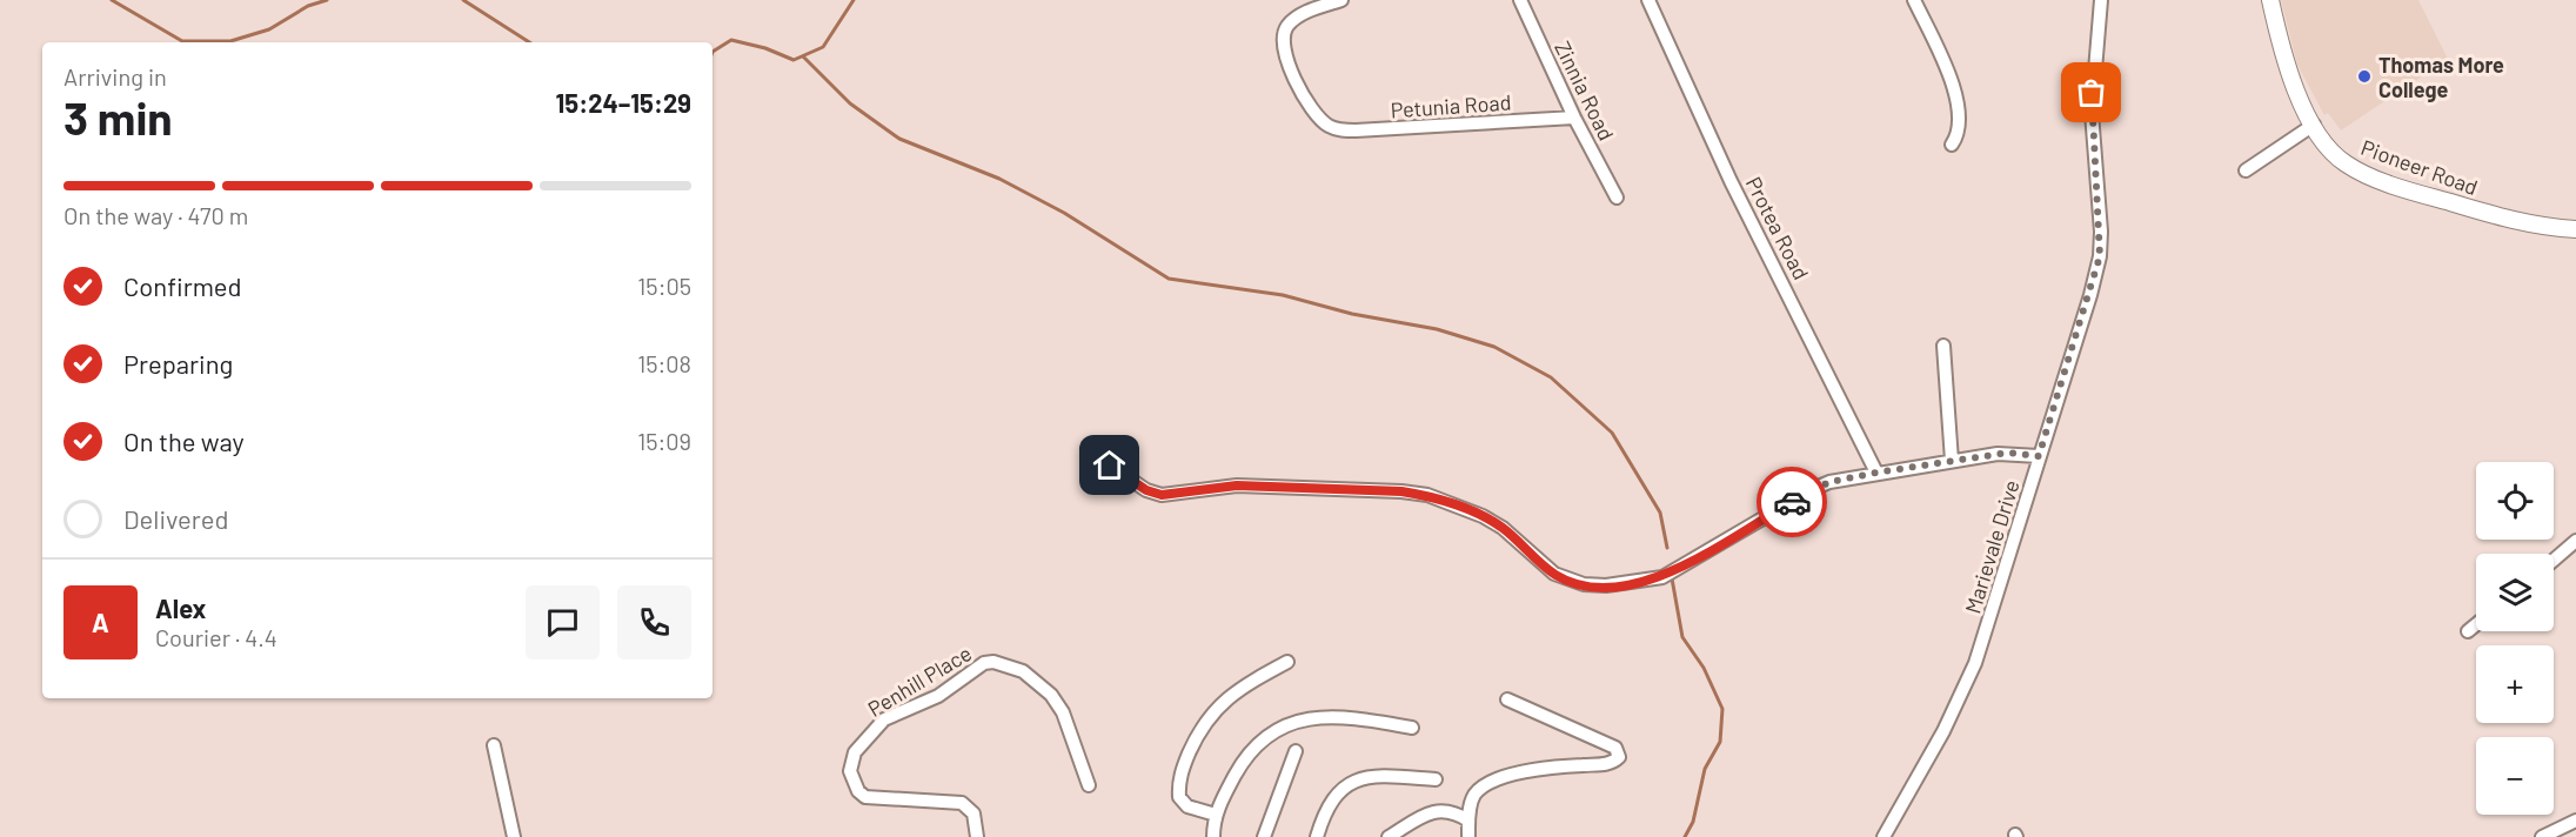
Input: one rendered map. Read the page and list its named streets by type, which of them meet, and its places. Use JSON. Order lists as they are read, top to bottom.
{
  "streets": {
    "main road": ["Pioneer Road"],
    "street": [
      "Zinnia Road",
      "Petunia Road",
      "Protea Road",
      "Marievale Drive",
      "Penhill Place"
    ]
  },
  "crossings": [
    ["Zinnia Road", "Petunia Road"]
  ],
  "places": ["Thomas More College"],
  "page": {
    "heading": ["3 min", "Arriving in", "15:24–15:29"],
    "panel": ["Alex", "Courier · 4.4"],
    "bar": "On the way · 470 m",
    "list": [
      ["Confirmed", "15:05"],
      ["Preparing", "15:08"],
      ["On the way", "15:09"],
      "Delivered"
    ],
    "map_buttons": ["+", "−"],
    "round": "A"
  }
}
